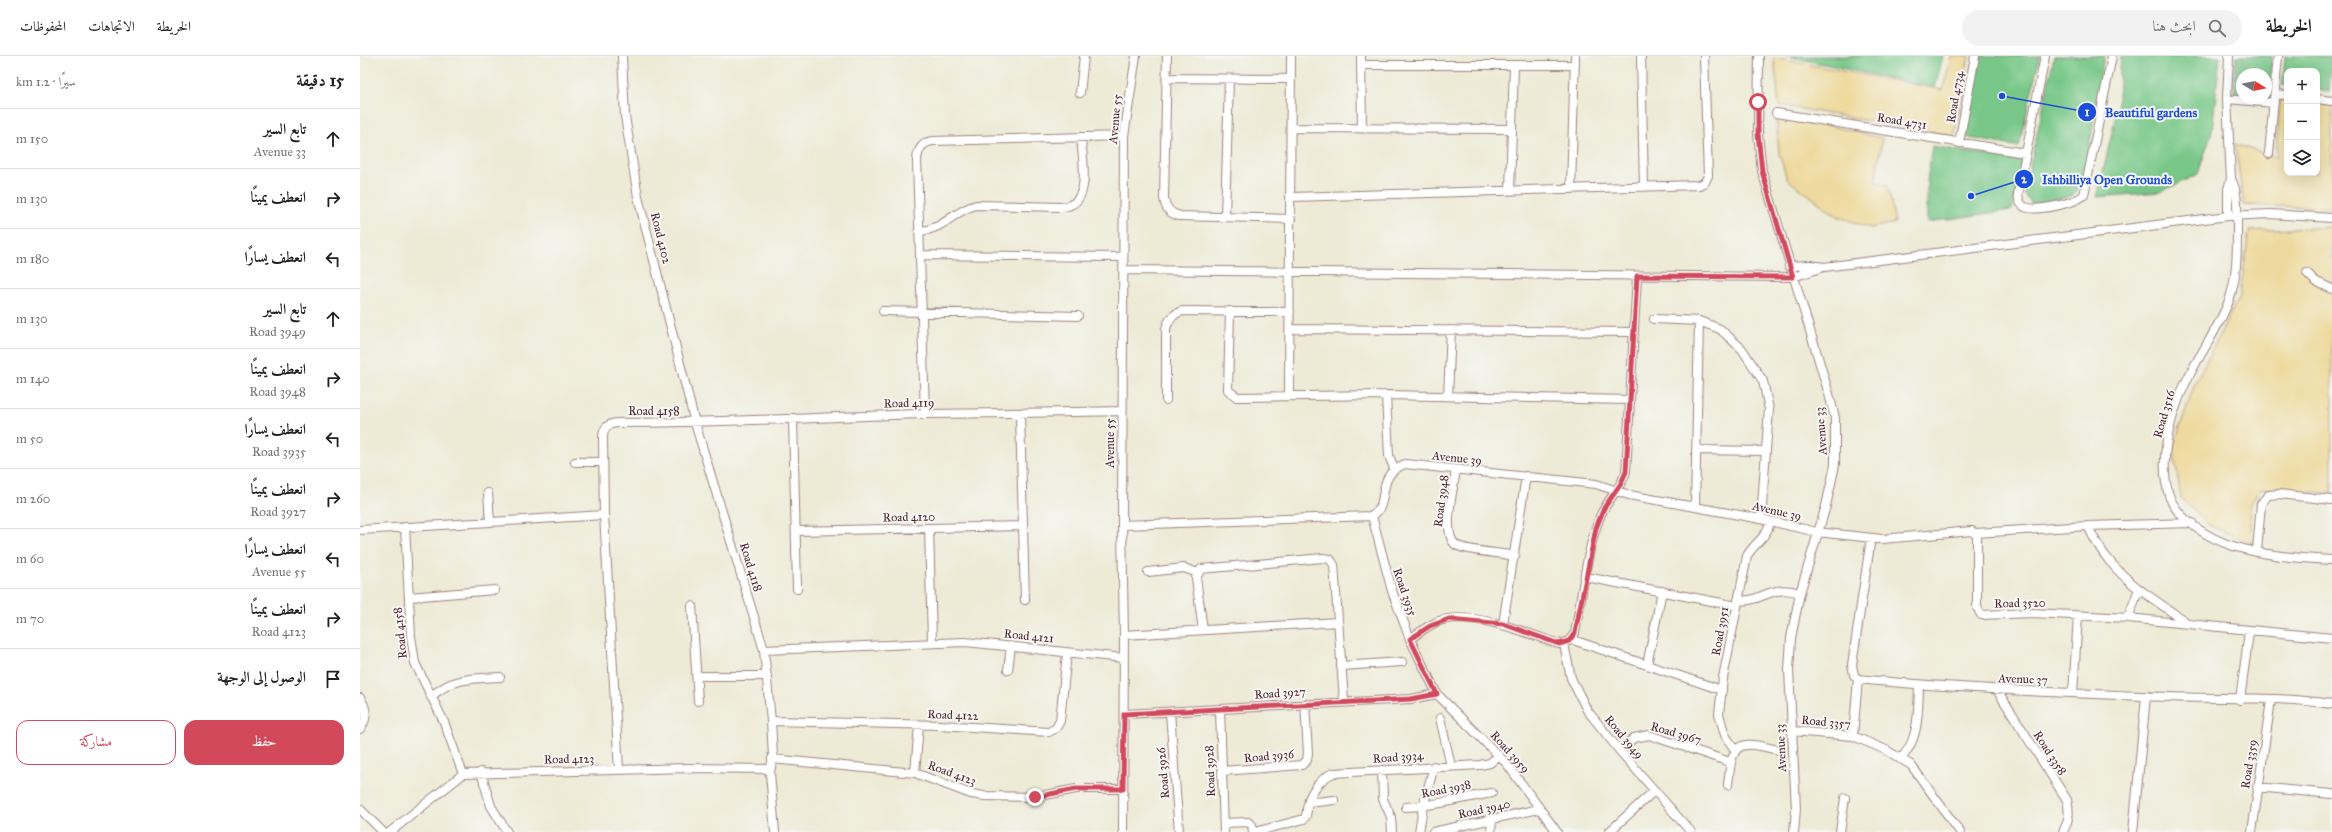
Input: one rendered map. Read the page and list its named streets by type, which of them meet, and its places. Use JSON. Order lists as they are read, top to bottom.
{
  "streets": {
    "street": [
      "Road 4734",
      "Avenue 55",
      "Road 4731",
      "Road 4102",
      "Road 4119",
      "Road 4158",
      "Road 3516",
      "Avenue 33",
      "Avenue 39",
      "Road 3948",
      "Road 4120",
      "Road 4118",
      "Road 3935",
      "Road 3520",
      "Road 3951",
      "Road 4121",
      "Avenue 37",
      "Road 3927",
      "Road 4122",
      "Road 3357",
      "Road 3967",
      "Road 3949",
      "Road 3959",
      "Road 3358",
      "Road 3936",
      "Road 3934",
      "Road 4123",
      "Road 3359",
      "Road 3928",
      "Road 3926",
      "Road 3938",
      "Road 3940"
    ]
  },
  "crossings": [
    ["Road 4734", "Road 4731"],
    ["Avenue 55", "Road 4119"],
    ["Avenue 55", "Road 4121"],
    ["Avenue 55", "Road 3927"],
    ["Avenue 55", "Road 4123"],
    ["Road 4102", "Road 4119"],
    ["Road 4102", "Road 4158"],
    ["Road 4102", "Road 4118"],
    ["Road 4119", "Road 4158"],
    ["Road 4119", "Road 4118"],
    ["Road 4158", "Road 4118"],
    ["Road 4158", "Road 4123"],
    ["Avenue 33", "Avenue 39"],
    ["Avenue 33", "Road 3357"],
    ["Avenue 39", "Road 3948"],
    ["Avenue 39", "Road 3951"],
    ["Avenue 39", "Road 3949"],
    ["Road 4118", "Road 4121"],
    ["Road 4118", "Road 4122"],
    ["Road 3935", "Road 3927"],
    ["Road 3935", "Road 3959"],
    ["Road 4121", "Road 4122"],
    ["Avenue 37", "Road 3358"],
    ["Avenue 37", "Road 3359"],
    ["Road 3927", "Road 3959"],
    ["Road 3927", "Road 3936"],
    ["Road 3927", "Road 3928"],
    ["Road 3927", "Road 3926"],
    ["Road 3967", "Road 3949"],
    ["Road 3959", "Road 3934"],
    ["Road 3959", "Road 3940"],
    ["Road 3936", "Road 3928"]
  ],
  "places": ["Beautiful gardens", "Ishbilliya Open Grounds"],
  "north": "right",
  "page": {
    "header": "الخريطة",
    "search": "ابحث هنا",
    "nav": ["الخريطة", "الاتجاهات", "المحفوظات"],
    "heading": ["15 دقيقة", "سيرًا · 1.2 km"],
    "map_buttons": ["+", "−"],
    "list": [
      ["تابع السير", "Avenue 33", "150 m"],
      ["انعطف يمينًا", "130 m"],
      ["انعطف يسارًا", "180 m"],
      ["تابع السير", "Road 3949", "130 m"],
      ["انعطف يمينًا", "Road 3948", "140 m"],
      ["انعطف يسارًا", "Road 3935", "50 m"],
      ["انعطف يمينًا", "Road 3927", "260 m"],
      ["انعطف يسارًا", "Avenue 55", "60 m"],
      ["انعطف يمينًا", "Road 4123", "70 m"],
      "الوصول إلى الوجهة"
    ],
    "buttons": ["حفظ", "مشاركة"]
  }
}
